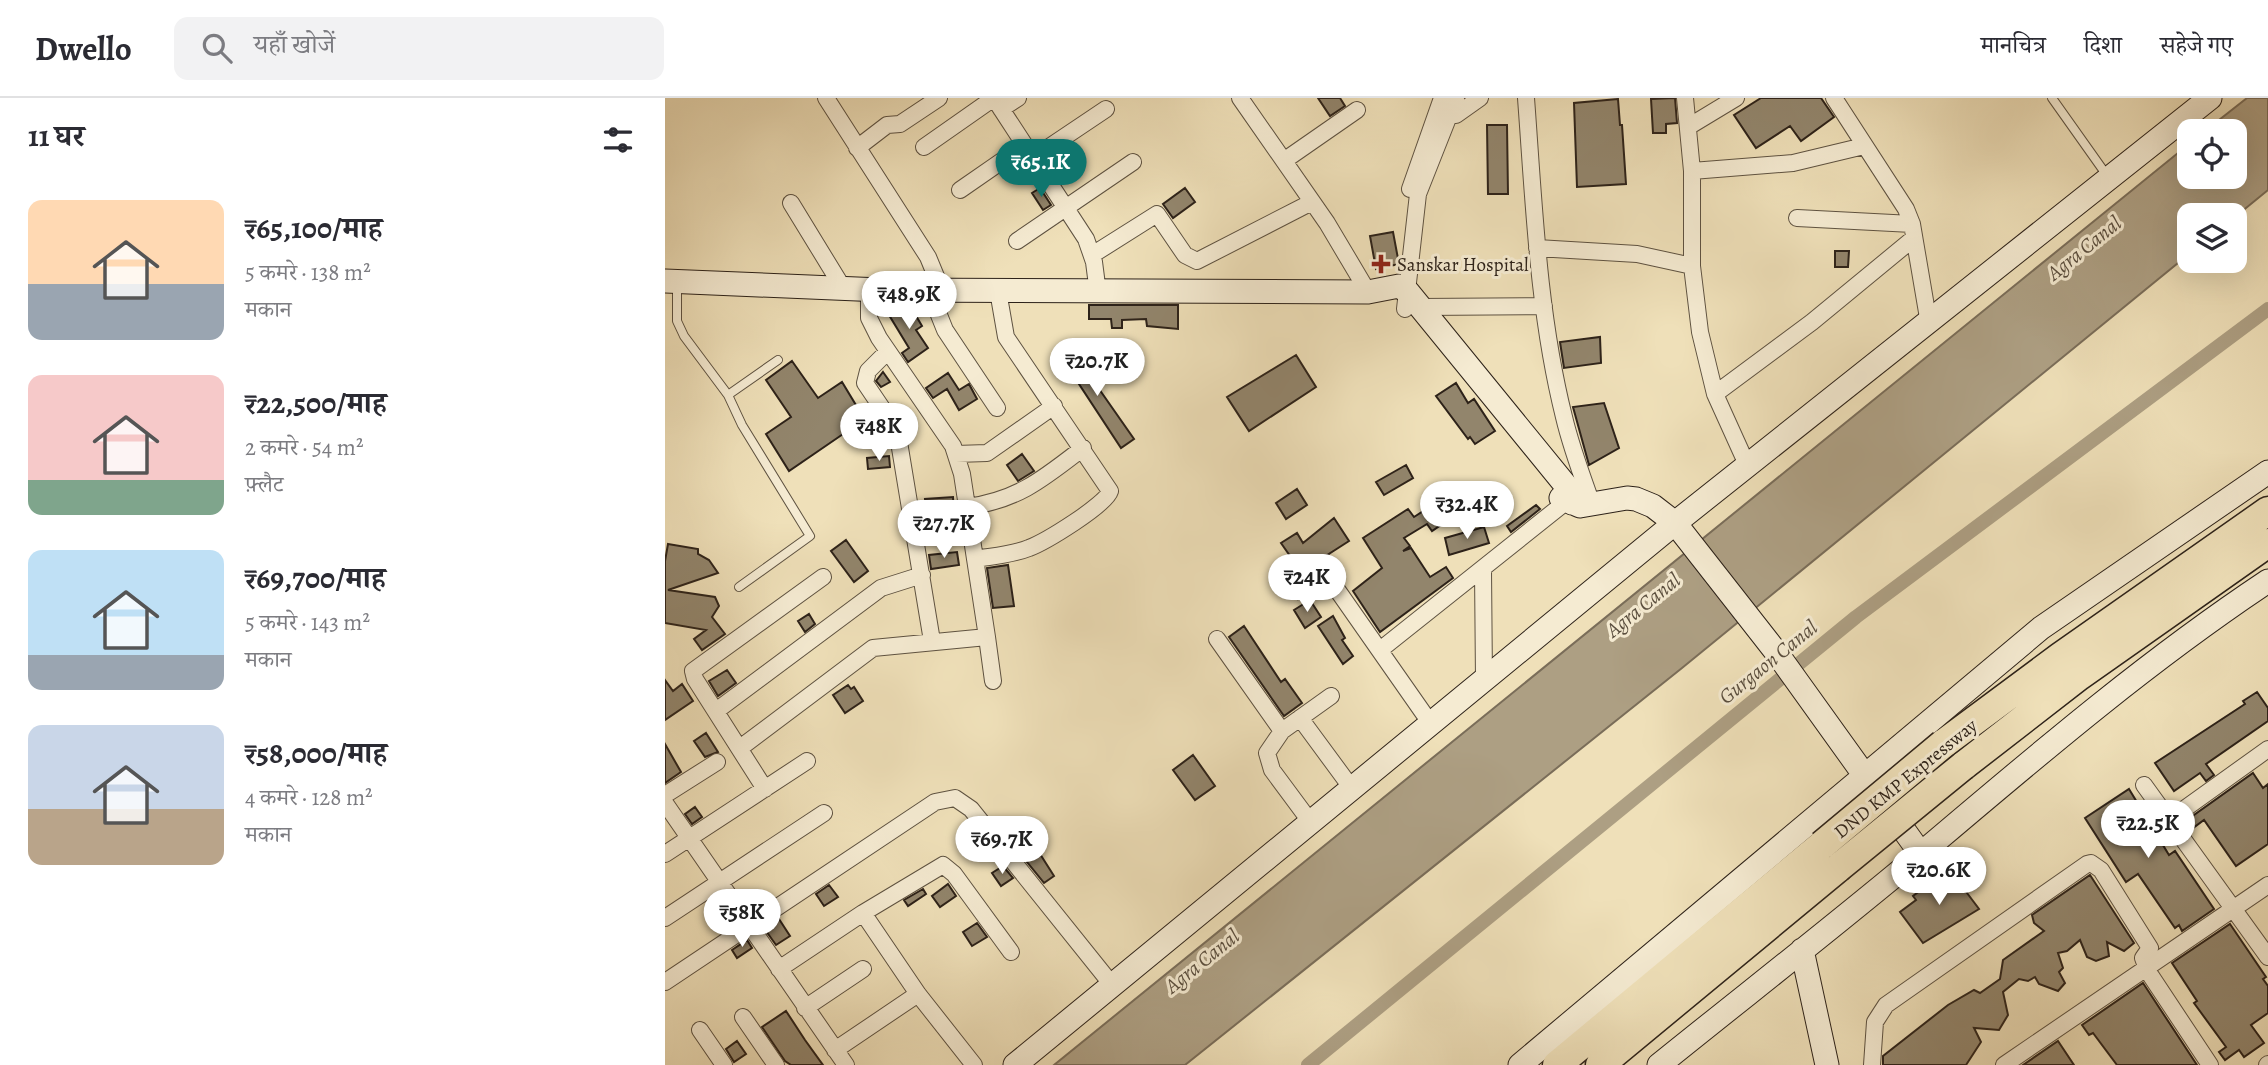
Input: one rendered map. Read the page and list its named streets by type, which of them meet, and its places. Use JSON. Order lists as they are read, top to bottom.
{
  "streets": {
    "highway": ["DND KMP Expressway"]
  },
  "water": ["Agra Canal", "Gurgaon Canal"],
  "places": {
    "health": ["Sanskar Hospital"]
  },
  "page": {
    "header": "Dwello",
    "search": "यहाँ खोजें",
    "nav": ["मानचित्र", "दिशा", "सहेजे गए"],
    "heading": "11 घर",
    "price": [
      "₹65.1K",
      "₹48.9K",
      "₹20.7K",
      "₹48K",
      "₹32.4K",
      "₹27.7K",
      "₹24K",
      "₹22.5K",
      "₹69.7K",
      "₹20.6K",
      "₹58K"
    ],
    "list": [
      {
        "name": "₹65,100/माह",
        "note": "5 कमरे · 138 m² · मकान"
      },
      {
        "name": "₹22,500/माह",
        "note": "2 कमरे · 54 m² · फ़्लैट"
      },
      {
        "name": "₹69,700/माह",
        "note": "5 कमरे · 143 m² · मकान"
      },
      {
        "name": "₹58,000/माह",
        "note": "4 कमरे · 128 m² · मकान"
      }
    ]
  }
}
